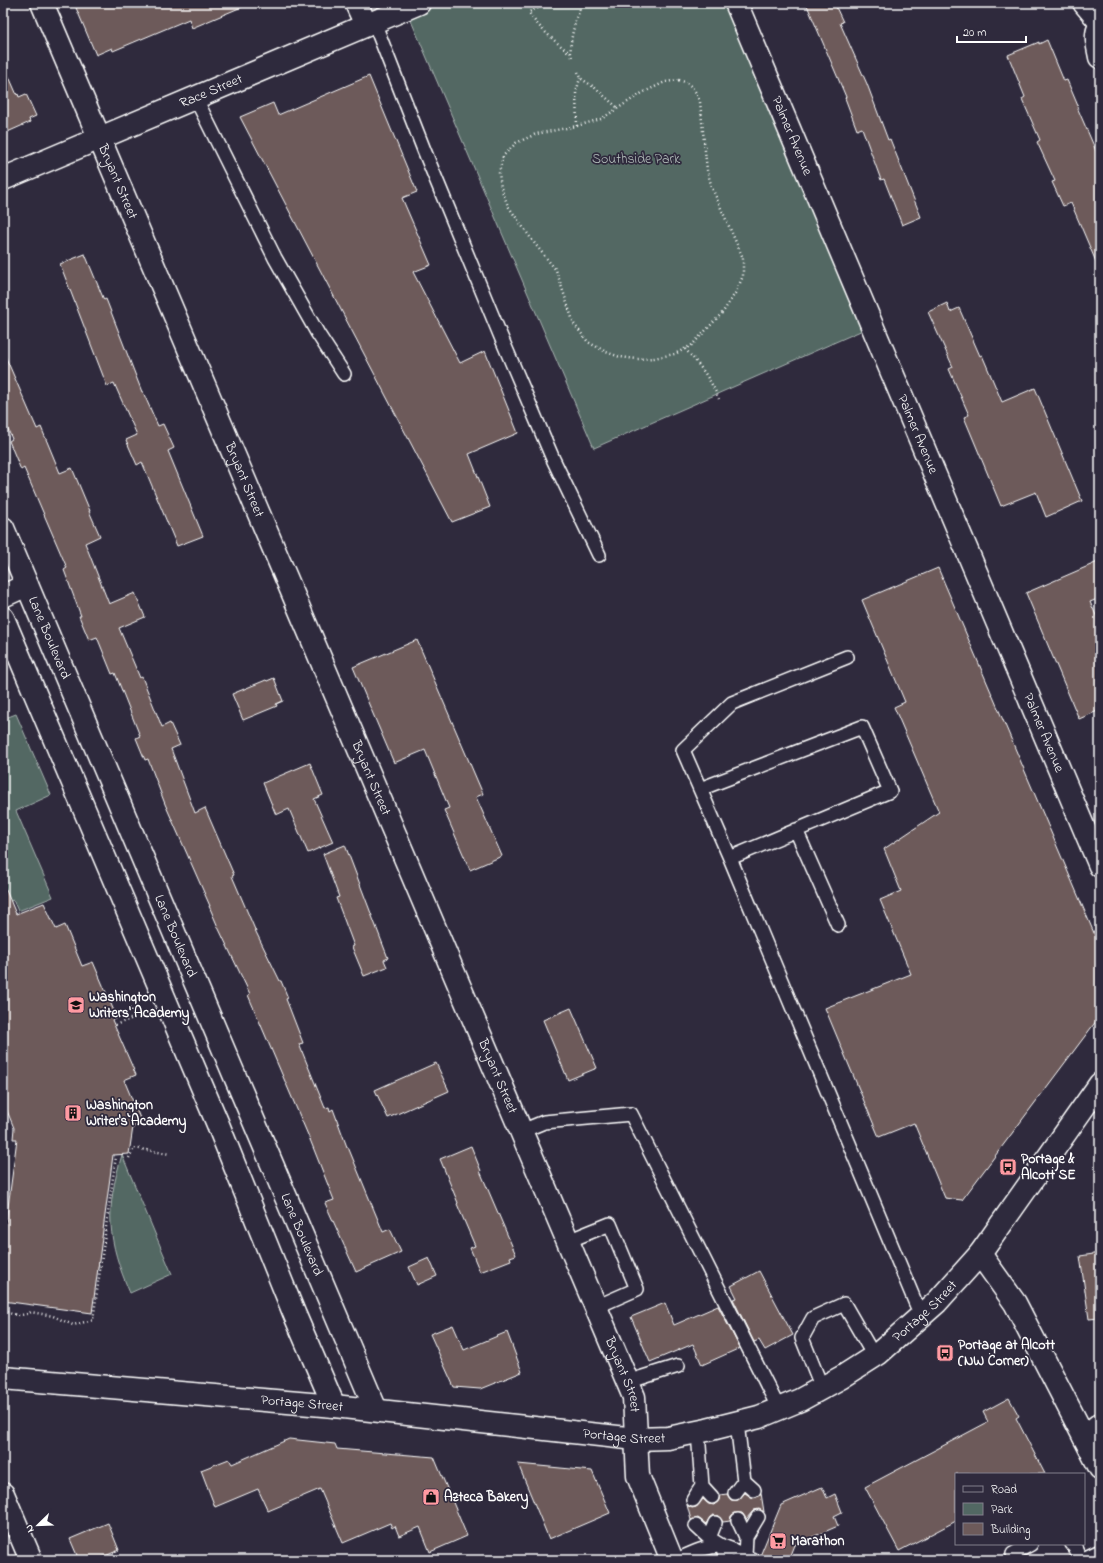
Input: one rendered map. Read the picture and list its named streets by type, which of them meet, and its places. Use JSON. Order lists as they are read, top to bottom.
{
  "streets": {
    "street": [
      "Race Street",
      "Palmer Avenue",
      "Bryant Street",
      "Lane Boulevard",
      "Portage Street"
    ]
  },
  "crossings": [
    ["Race Street", "Bryant Street"],
    ["Bryant Street", "Portage Street"],
    ["Lane Boulevard", "Portage Street"]
  ],
  "parks": ["Southside Park"],
  "places": {
    "school or university": ["Washington Writers' Academy"],
    "building": ["Washington Writer's Academy"],
    "bus stop": ["Portage & Alcott SE", "Portage at Alcott (NW Corner)"],
    "shop": ["Azteca Bakery"],
    "supermarket": ["Marathon"]
  },
  "legend": ["Road", "Park", "Building"],
  "scale_bar": "20 m",
  "north": "bottom left"
}
